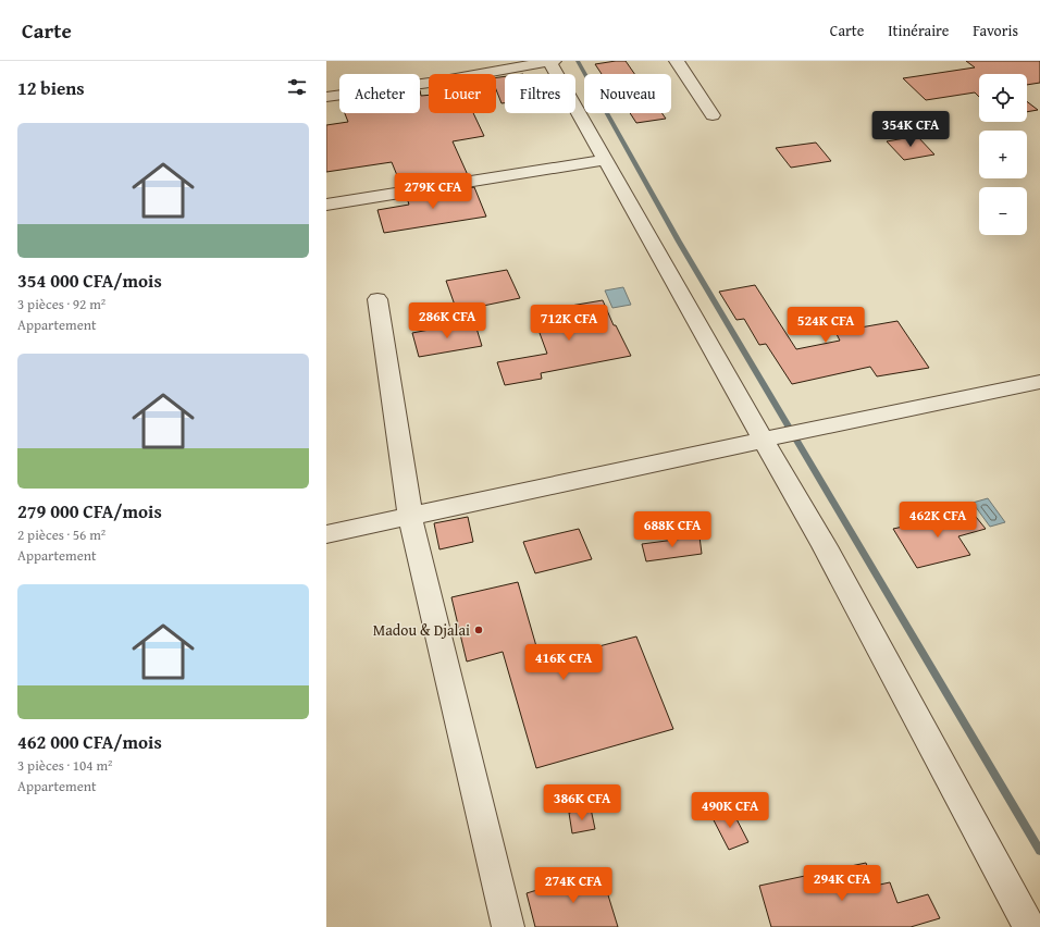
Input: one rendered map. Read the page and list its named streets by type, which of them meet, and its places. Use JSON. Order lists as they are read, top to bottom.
{
  "places": ["Madou & Djalai"],
  "page": {
    "header": "Carte",
    "nav": ["Carte", "Itinéraire", "Favoris"],
    "heading": "12 biens",
    "map_buttons": ["+", "−"],
    "chip": [
      "Acheter",
      "Louer",
      "Filtres",
      "Nouveau"
    ],
    "price": [
      "354K CFA",
      "279K CFA",
      "286K CFA",
      "712K CFA",
      "524K CFA",
      "462K CFA",
      "688K CFA",
      "416K CFA",
      "386K CFA",
      "490K CFA",
      "294K CFA",
      "274K CFA"
    ],
    "list": [
      {
        "name": "354 000 CFA/mois",
        "note": "3 pièces · 92 m² · Appartement"
      },
      {
        "name": "279 000 CFA/mois",
        "note": "2 pièces · 56 m² · Appartement"
      },
      {
        "name": "462 000 CFA/mois",
        "note": "3 pièces · 104 m² · Appartement"
      }
    ]
  }
}
